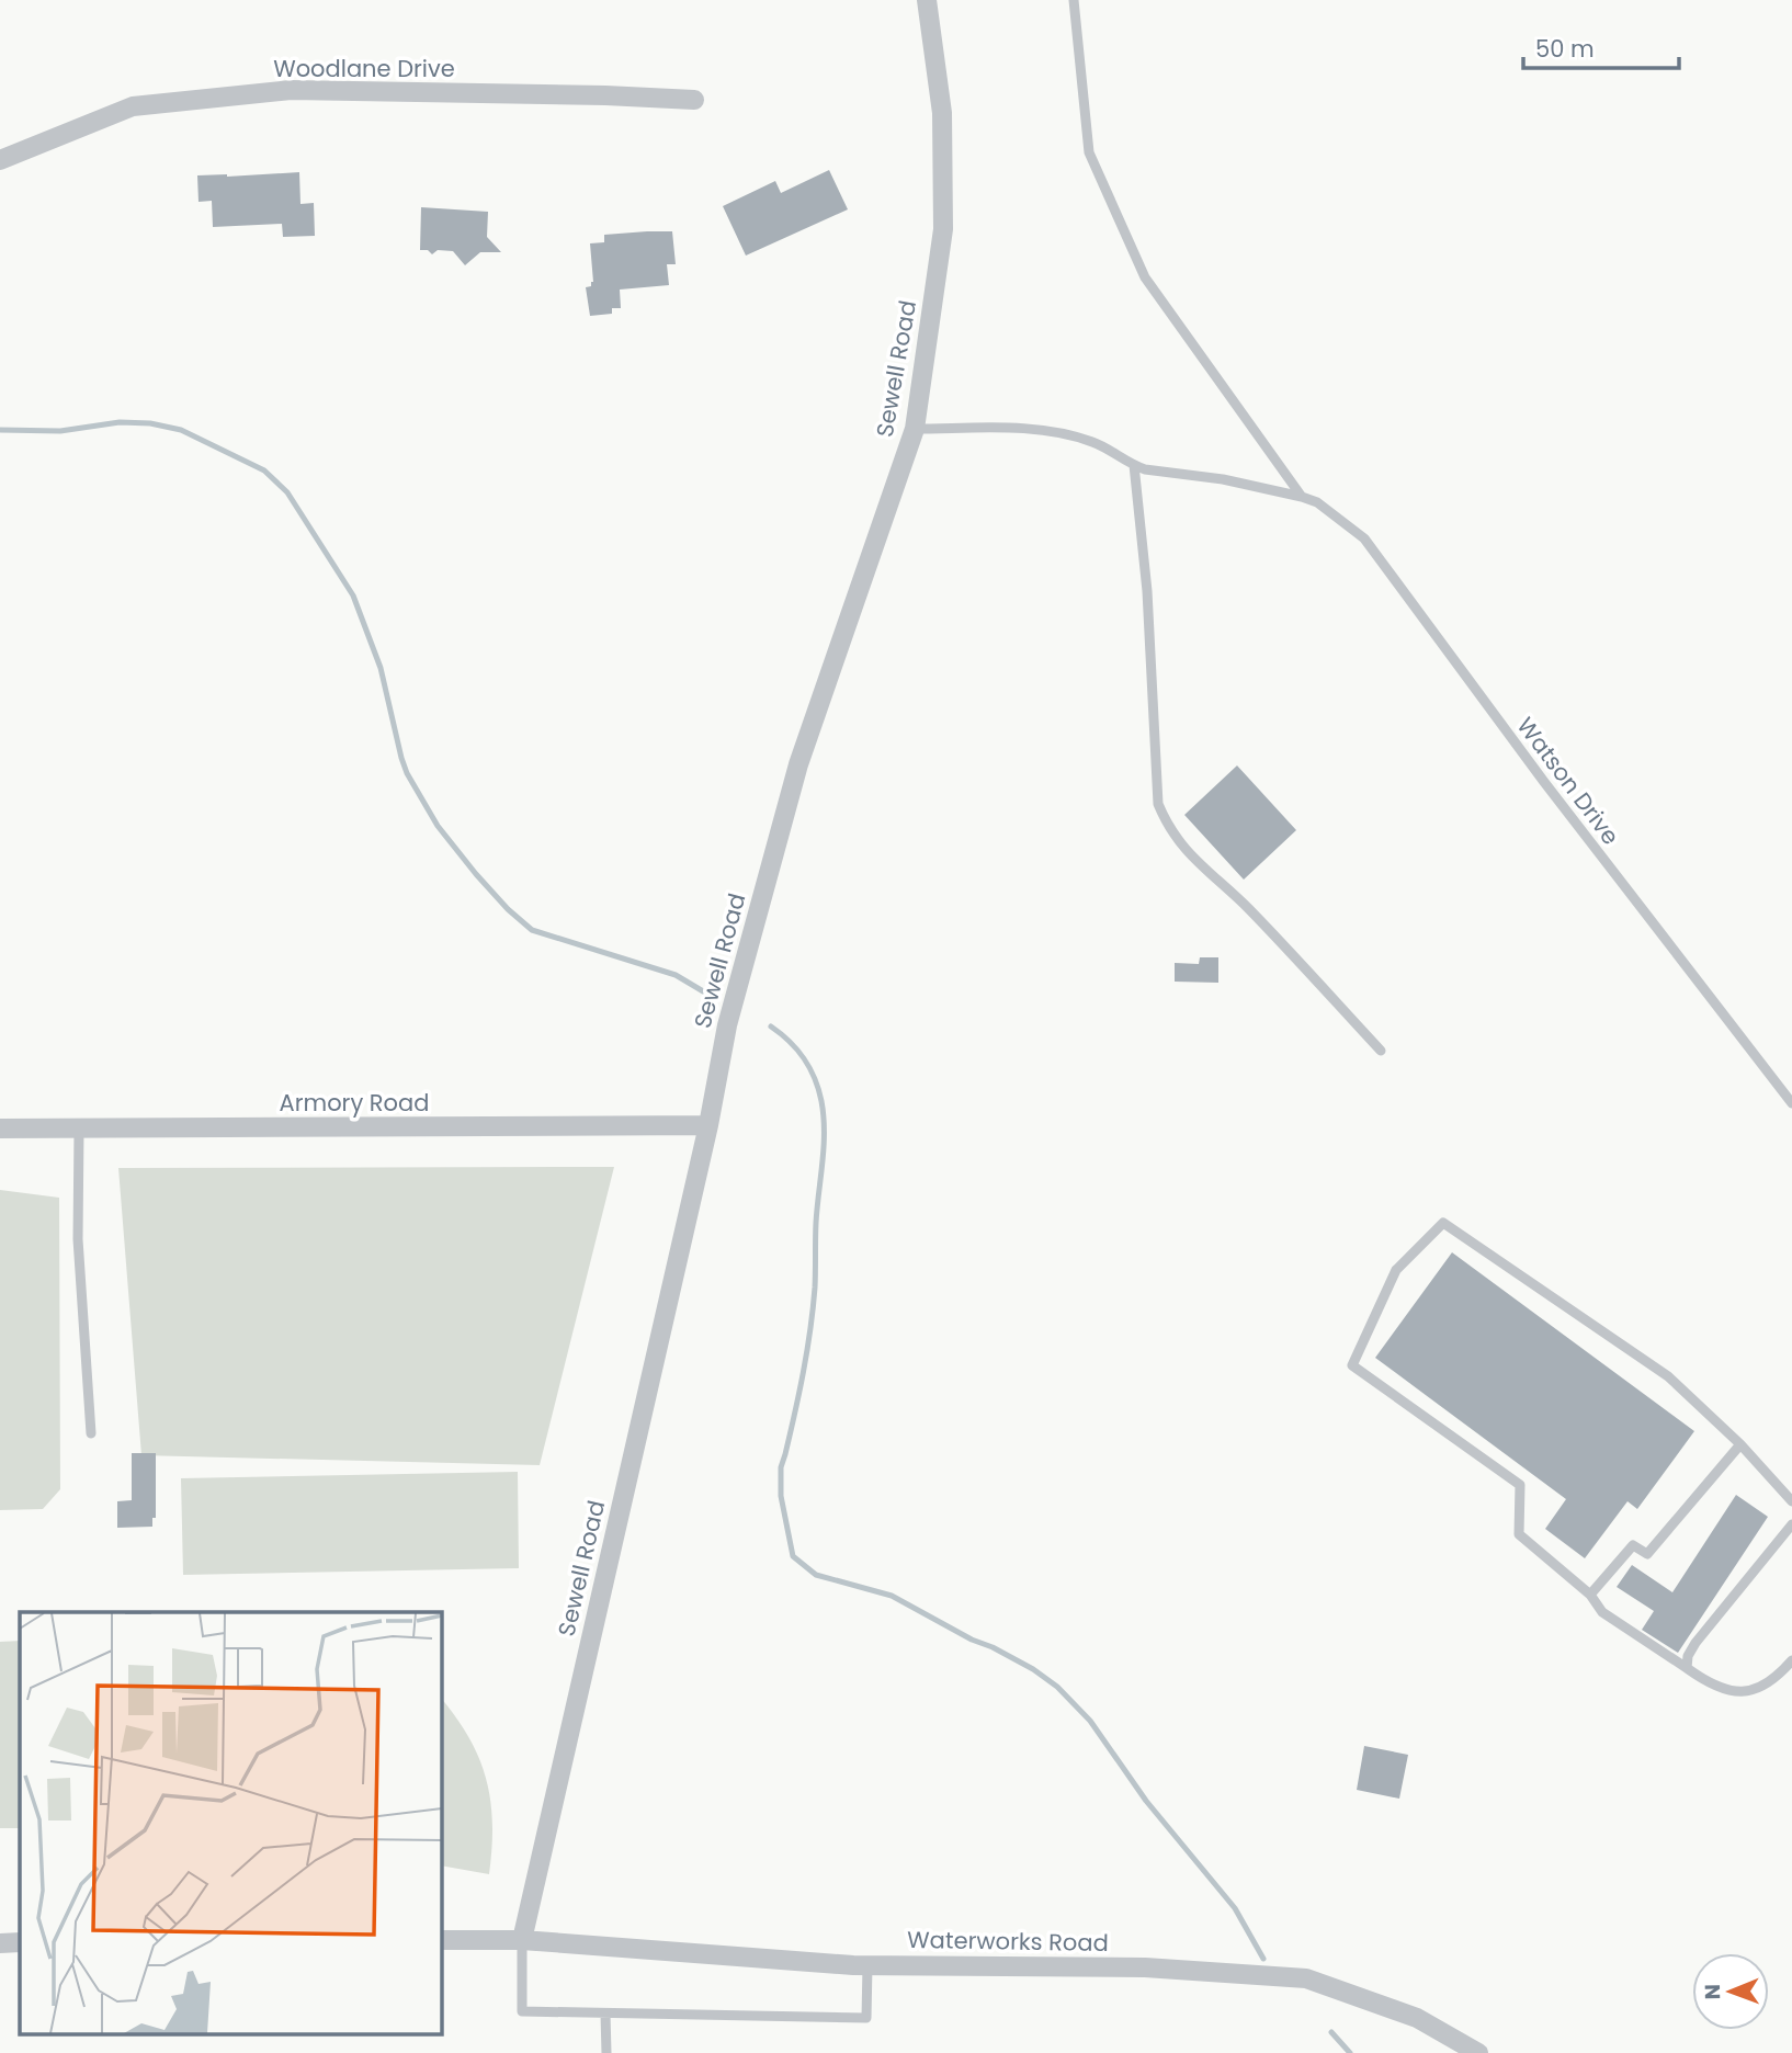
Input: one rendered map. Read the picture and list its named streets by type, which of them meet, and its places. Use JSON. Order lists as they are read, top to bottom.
{
  "streets": {
    "street": [
      "Woodlane Drive",
      "Sewell Road",
      "Armory Road",
      "Waterworks Road"
    ],
    "lane": ["Watson Drive"]
  },
  "crossings": [
    ["Sewell Road", "Armory Road"],
    ["Sewell Road", "Waterworks Road"]
  ],
  "scale_bar": "50 m",
  "north": "left"
}
